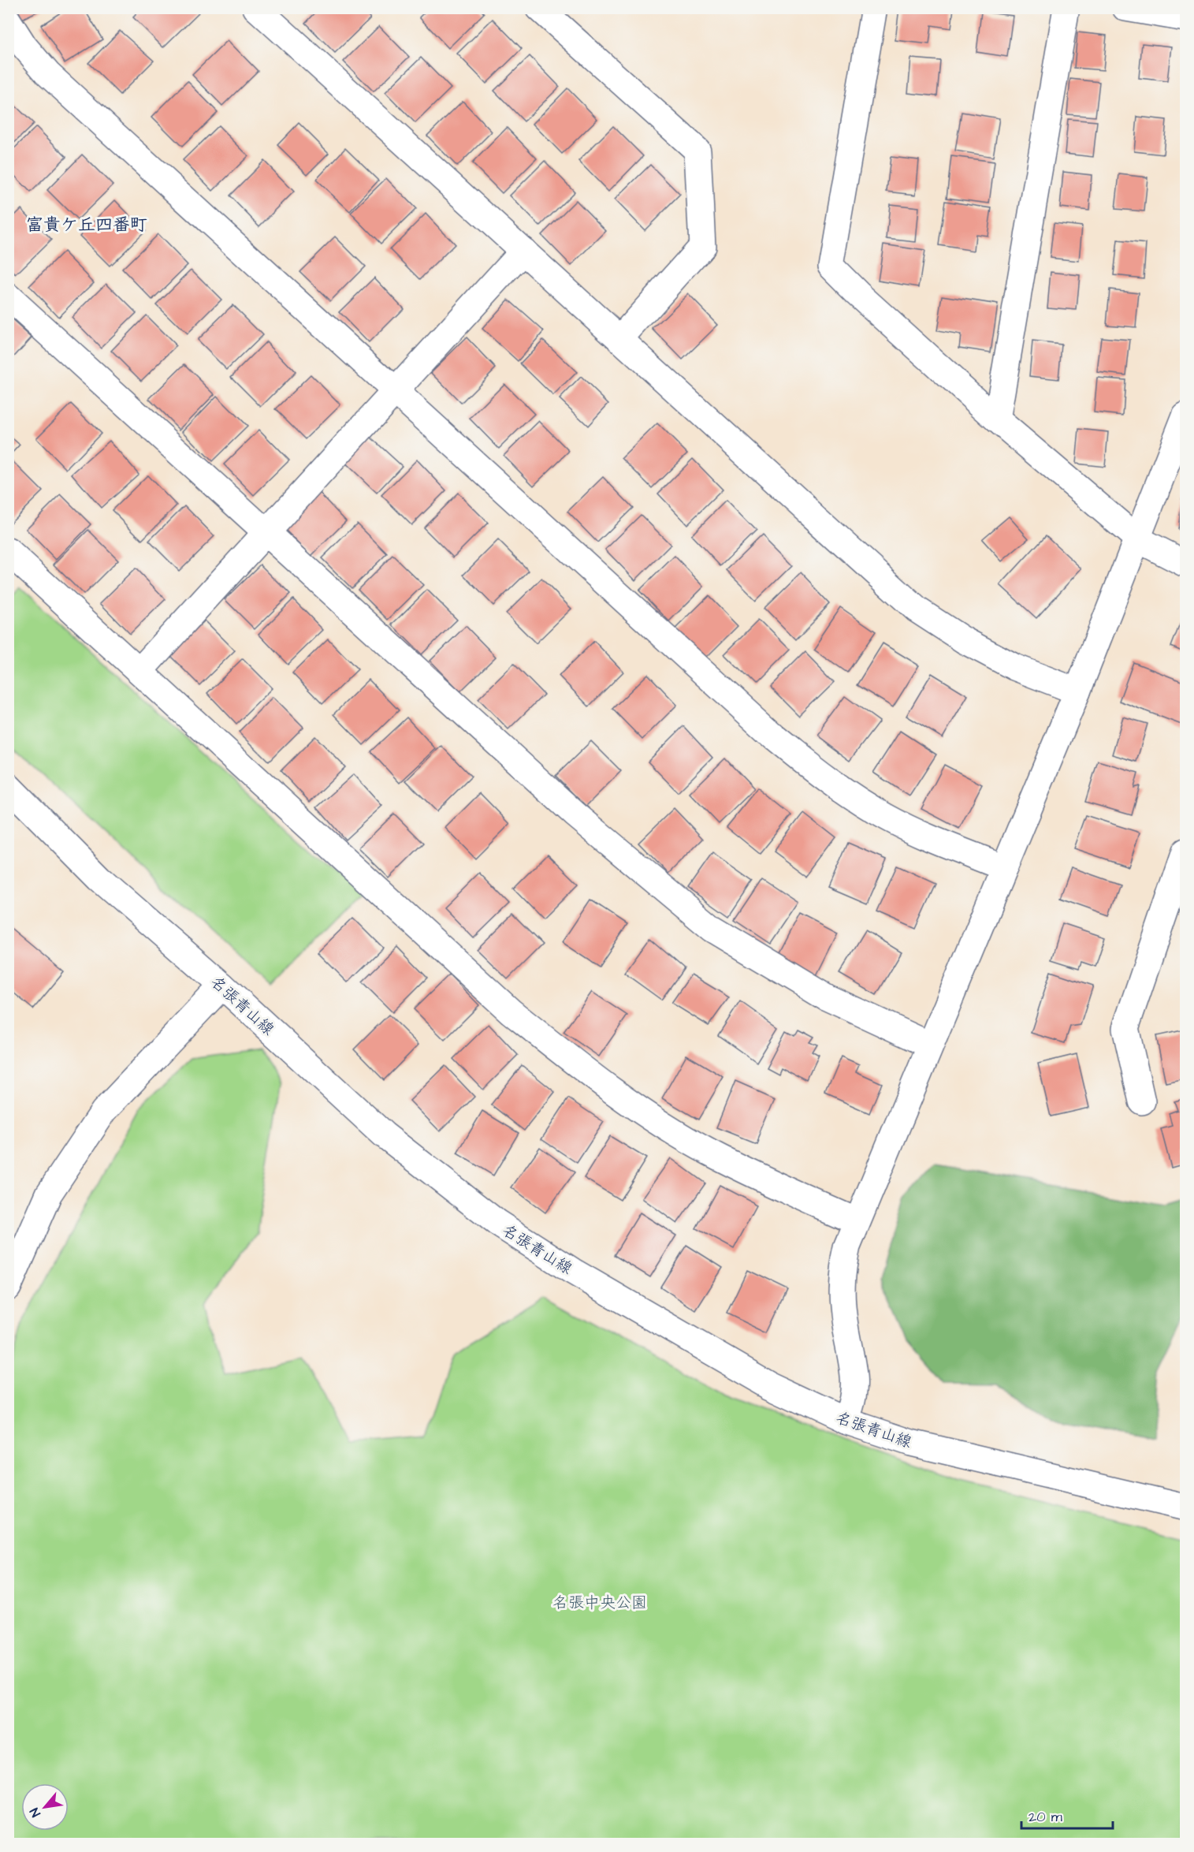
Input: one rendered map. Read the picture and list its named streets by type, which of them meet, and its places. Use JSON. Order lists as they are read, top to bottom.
{
  "streets": {
    "street": ["名張青山線"]
  },
  "districts": ["富貴ケ丘四番町"],
  "parks": ["名張中央公園"],
  "scale_bar": "20 m",
  "north": "bottom left"
}
